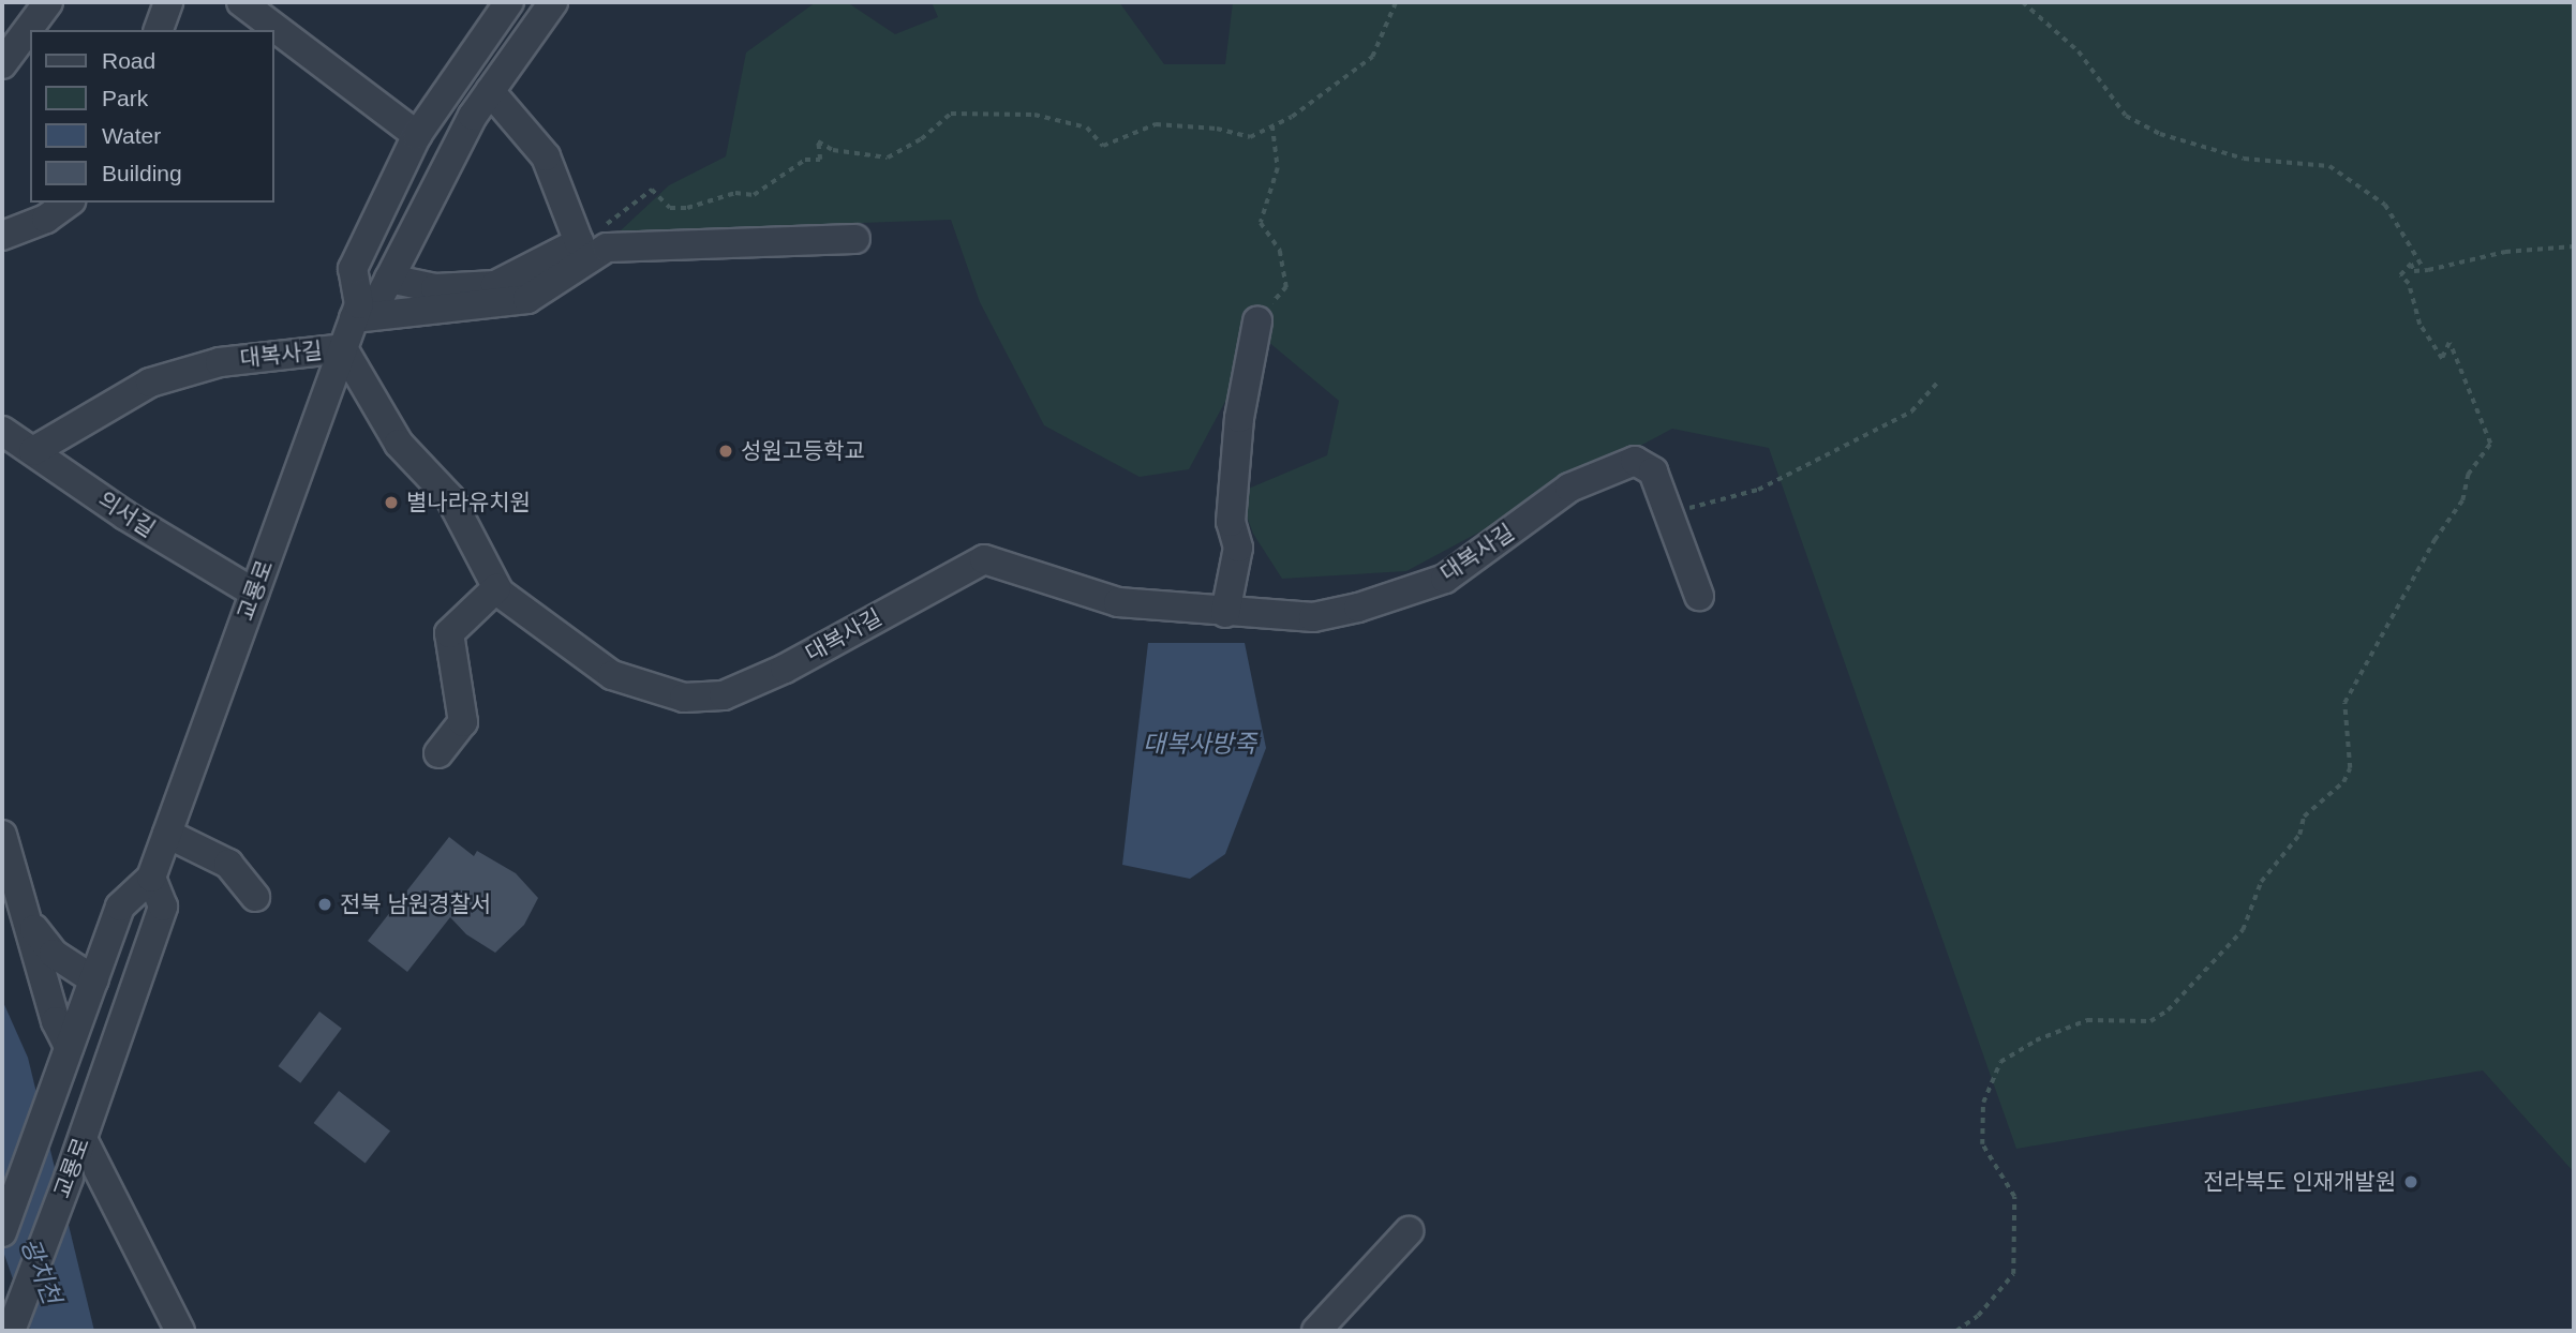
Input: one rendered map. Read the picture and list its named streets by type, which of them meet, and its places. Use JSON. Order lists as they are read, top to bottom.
{
  "streets": {
    "street": ["대복사길", "의서길", "교룡로"]
  },
  "crossings": [
    ["대복사길", "의서길"],
    ["대복사길", "교룡로"],
    ["의서길", "교룡로"]
  ],
  "water": ["대복사방죽", "광치천"],
  "places": [
    "성원고등학교",
    "별나라유치원",
    "전북 남원경찰서",
    "전라북도 인재개발원"
  ],
  "legend": [
    "Road",
    "Park",
    "Water",
    "Building"
  ]
}
